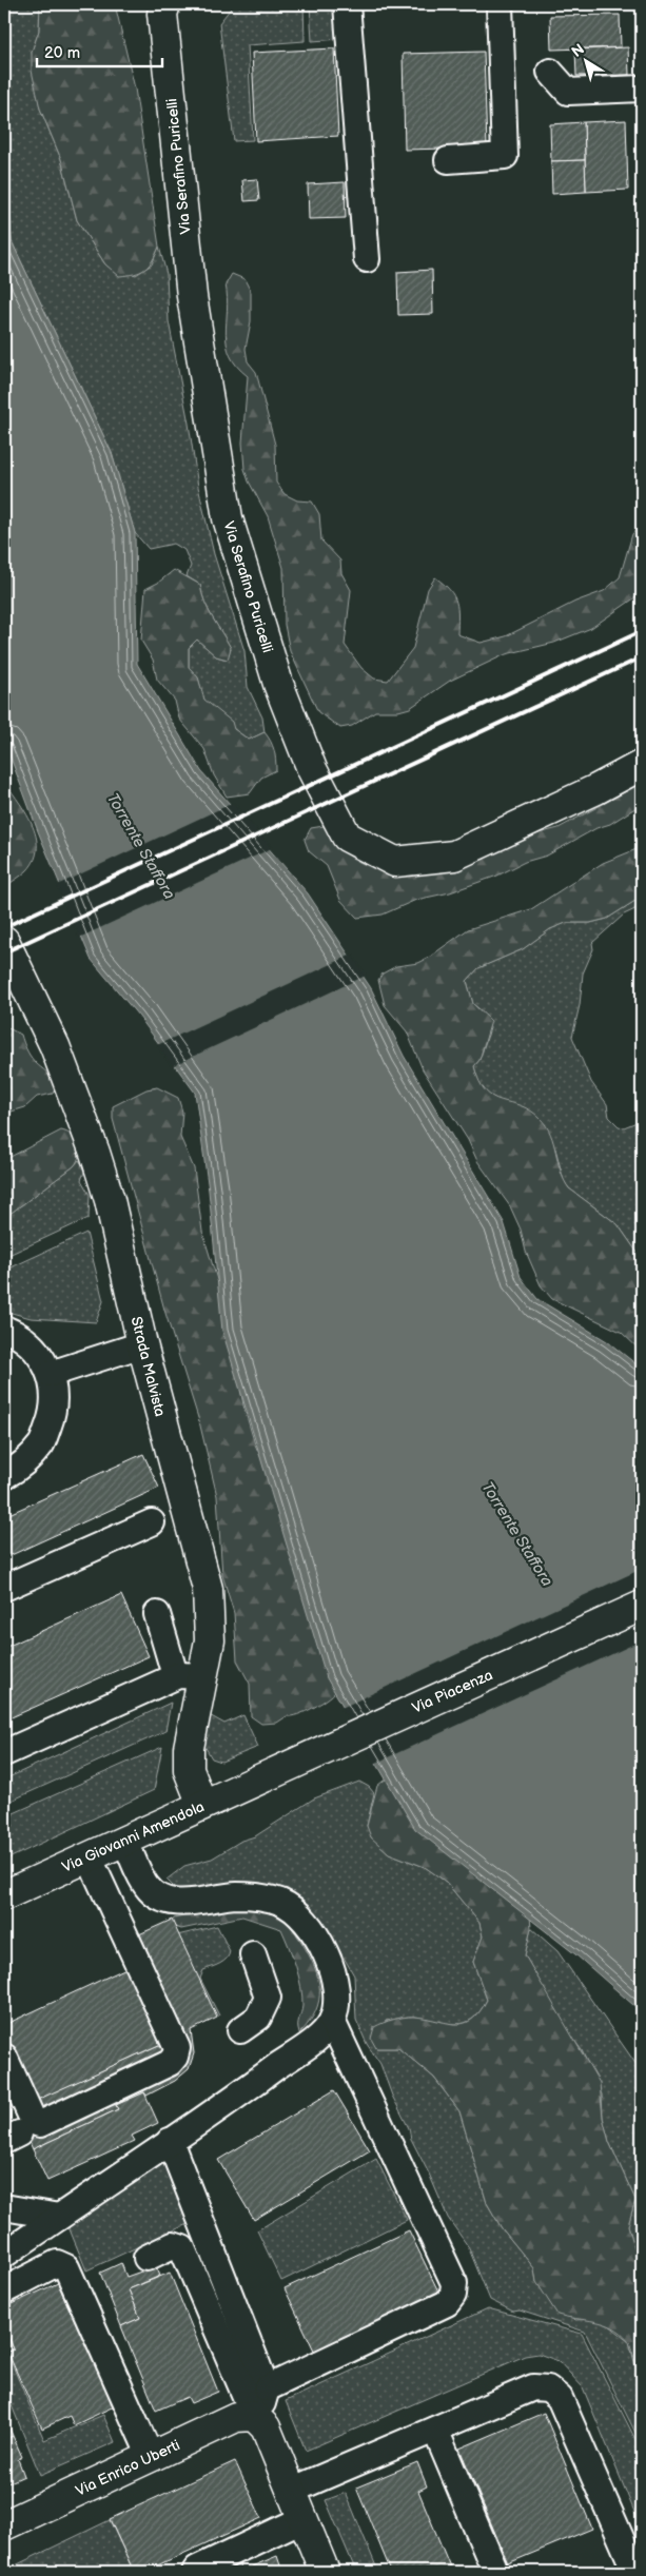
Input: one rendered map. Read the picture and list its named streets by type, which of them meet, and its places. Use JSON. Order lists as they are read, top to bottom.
{
  "streets": {
    "street": [
      "Via Serafino Puricelli",
      "Strada Malvista",
      "Via Piacenza",
      "Via Giovanni Amendola",
      "Via Enrico Uberti"
    ]
  },
  "crossings": [
    ["Strada Malvista", "Via Giovanni Amendola"],
    ["Via Piacenza", "Via Giovanni Amendola"]
  ],
  "water": ["Torrente Staffora"],
  "scale_bar": "20 m",
  "north": "top left"
}
